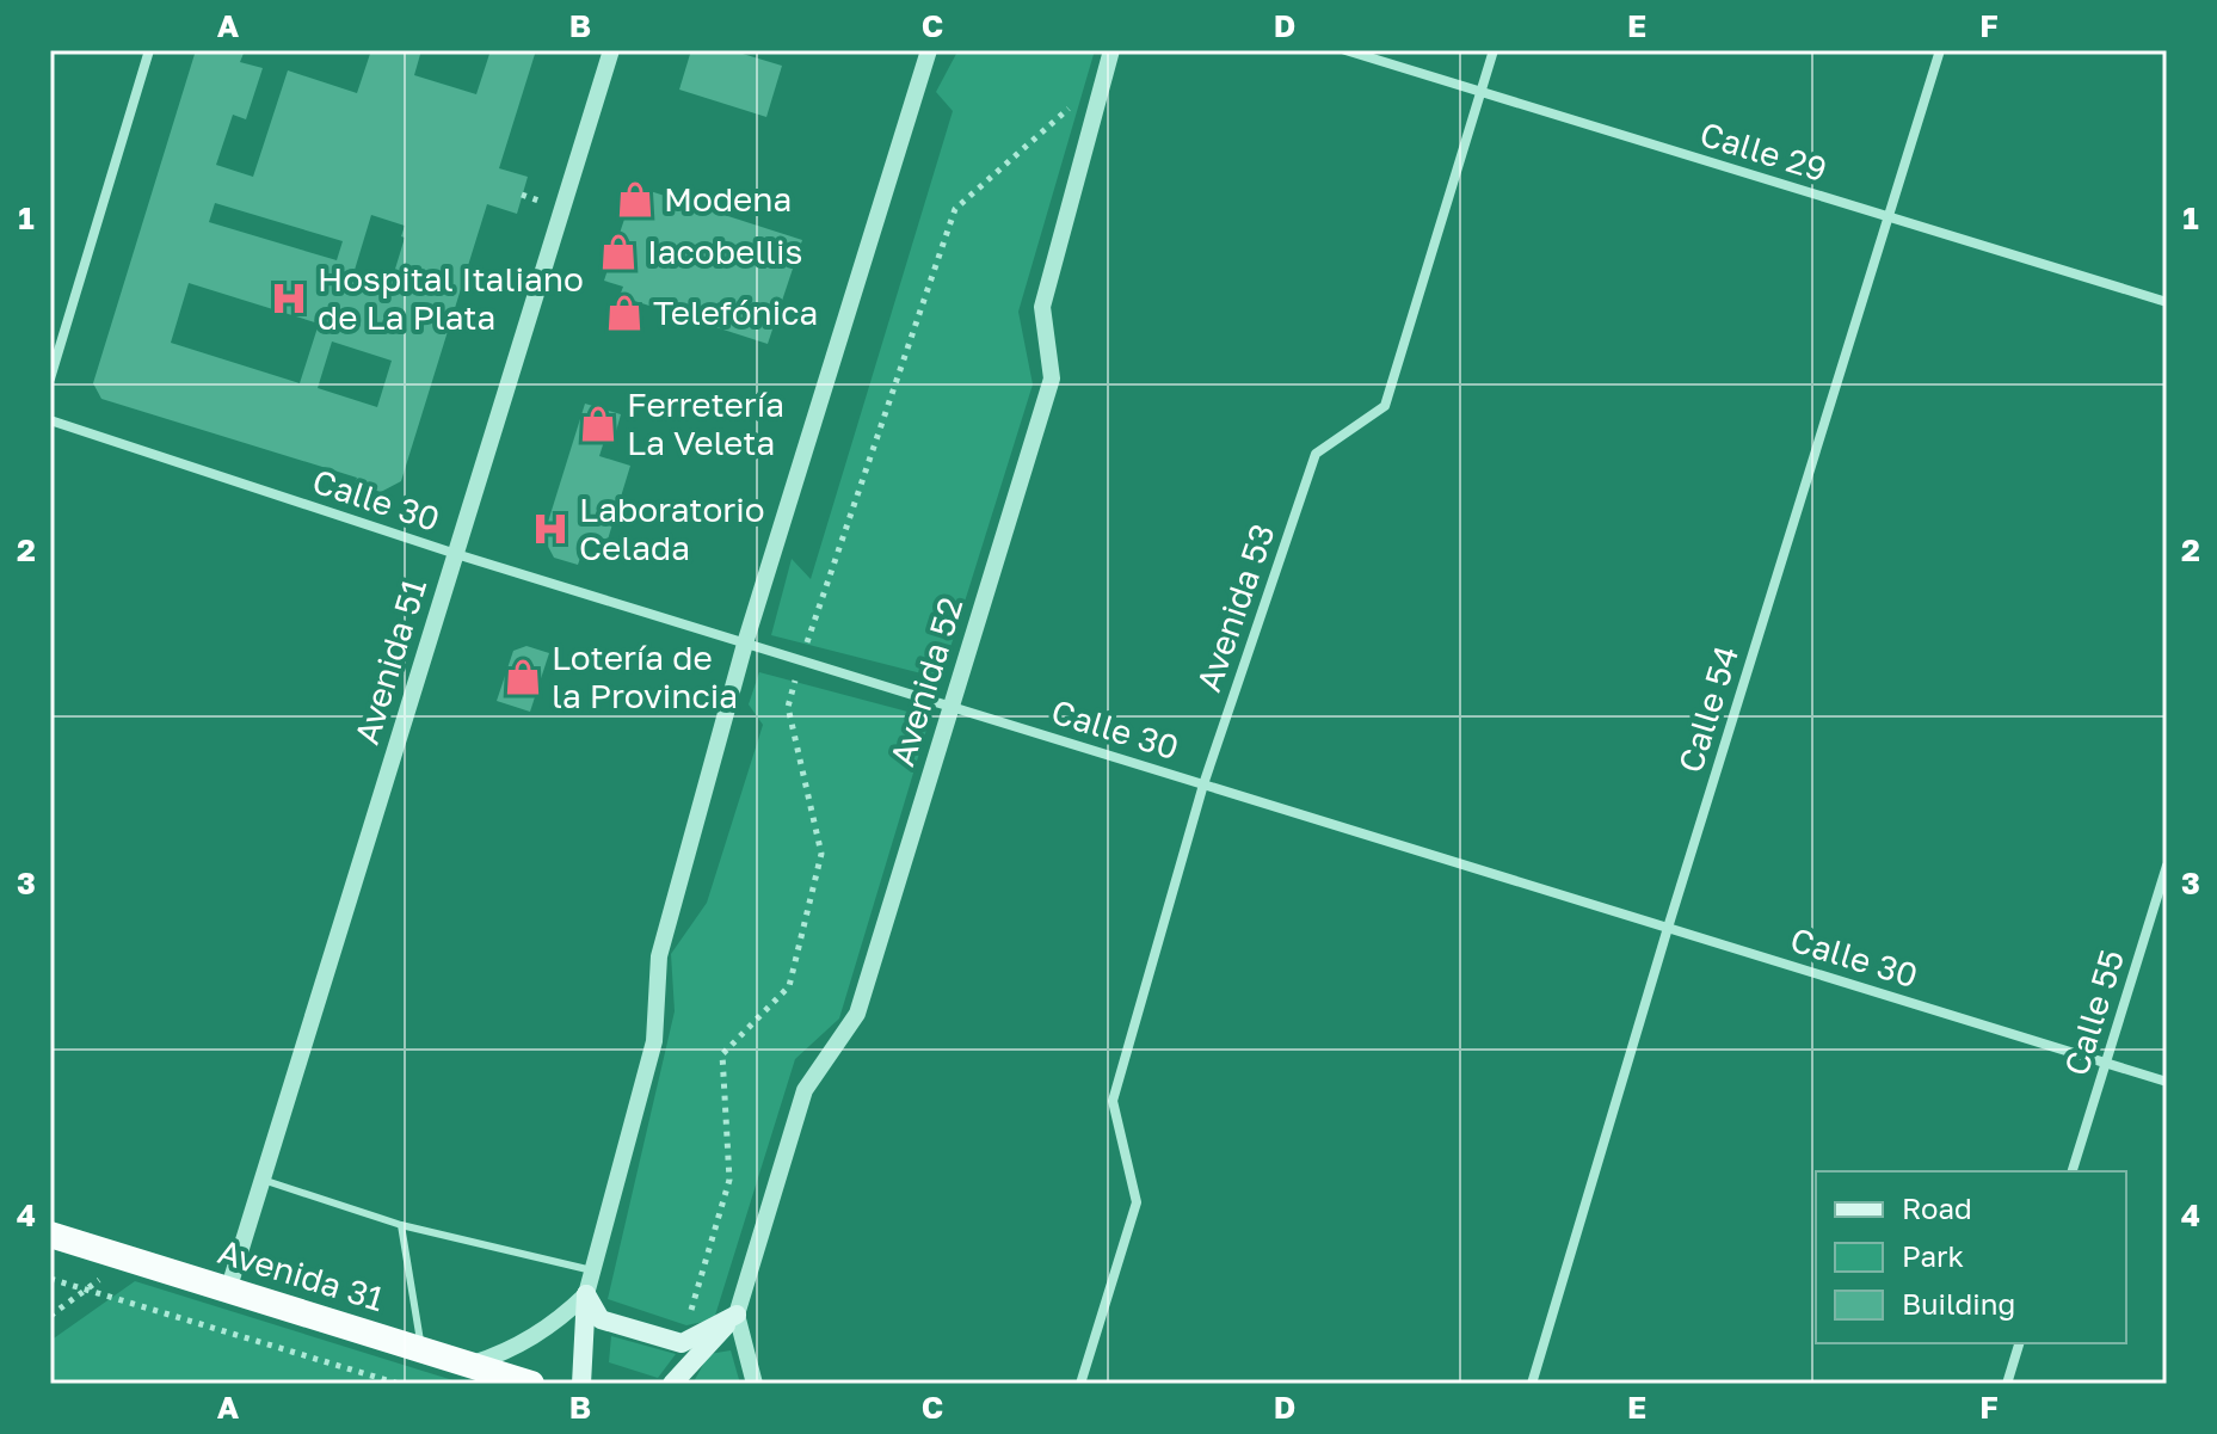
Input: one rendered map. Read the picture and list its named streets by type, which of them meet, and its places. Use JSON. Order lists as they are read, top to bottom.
{
  "streets": {
    "highway": ["Avenida 31"],
    "main road": ["Avenida 52"],
    "street": [
      "Calle 29",
      "Calle 30",
      "Avenida 53",
      "Avenida 51",
      "Calle 54",
      "Calle 55"
    ]
  },
  "crossings": [
    ["Calle 29", "Avenida 53"],
    ["Calle 29", "Calle 54"],
    ["Calle 30", "Avenida 53"],
    ["Calle 30", "Avenida 51"],
    ["Calle 30", "Avenida 52"],
    ["Calle 30", "Calle 54"],
    ["Calle 30", "Calle 55"],
    ["Avenida 51", "Avenida 31"]
  ],
  "places": {
    "shop": [
      "Modena",
      "Iacobellis",
      "Telefónica",
      "Ferretería La Veleta",
      "Lotería de la Provincia"
    ],
    "hospital": ["Hospital Italiano de La Plata", "Laboratorio Celada"]
  },
  "legend": ["Road", "Park", "Building"],
  "grid": {
    "columns": [
      "A",
      "B",
      "C",
      "D",
      "E",
      "F"
    ],
    "rows": [
      "1",
      "2",
      "3",
      "4"
    ]
  }
}
